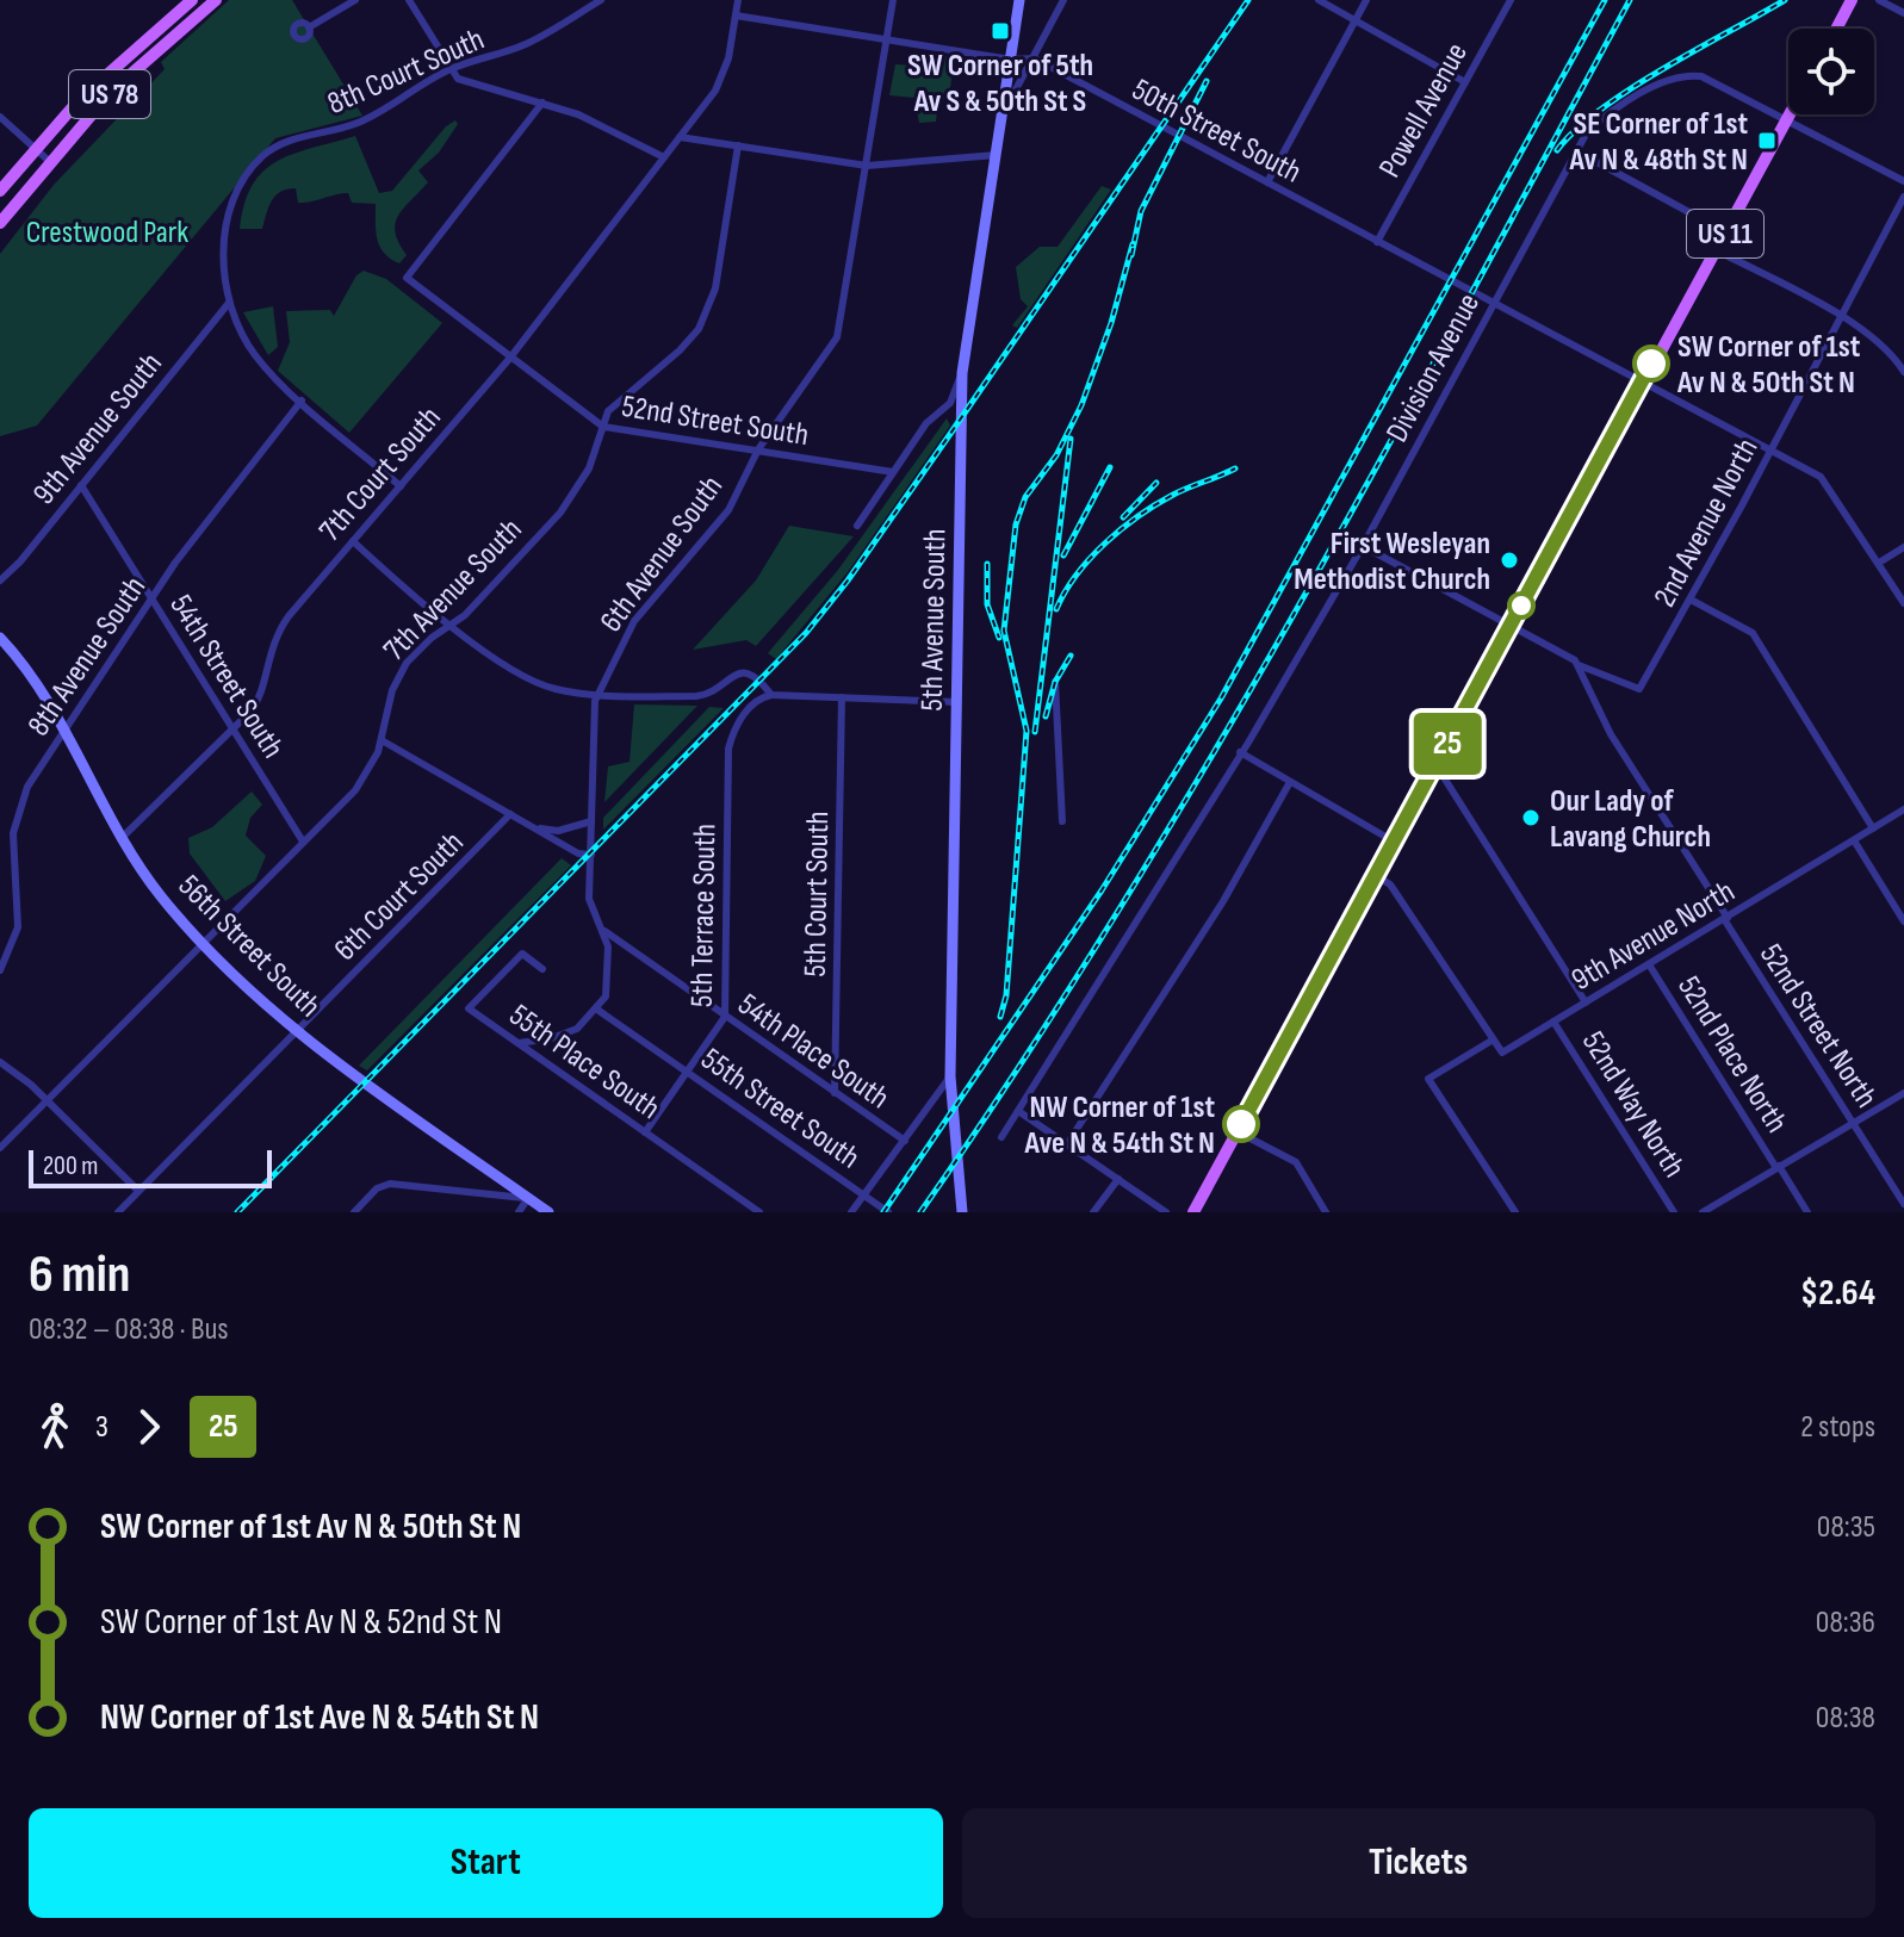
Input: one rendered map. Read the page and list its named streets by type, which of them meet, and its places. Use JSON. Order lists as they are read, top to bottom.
{
  "streets": {
    "main road": ["US 78", "US 11"],
    "street": [
      "8th Court South",
      "Powell Avenue",
      "50th Street South",
      "Division Avenue",
      "52nd Street South",
      "9th Avenue South",
      "7th Court South",
      "2nd Avenue North",
      "6th Avenue South",
      "7th Avenue South",
      "5th Avenue South",
      "8th Avenue South",
      "54th Street South",
      "5th Court South",
      "6th Court South",
      "5th Terrace South",
      "9th Avenue North",
      "56th Street South",
      "52nd Street North",
      "54th Place South",
      "52nd Place North",
      "55th Place South",
      "52nd Way North",
      "55th Street South"
    ]
  },
  "crossings": [
    ["8th Court South", "9th Avenue South"],
    ["Powell Avenue", "50th Street South"],
    ["50th Street South", "US 11"],
    ["50th Street South", "Division Avenue"],
    ["50th Street South", "2nd Avenue North"],
    ["US 11", "Division Avenue"],
    ["52nd Street South", "7th Court South"],
    ["52nd Street South", "6th Avenue South"],
    ["52nd Street South", "7th Avenue South"],
    ["9th Avenue South", "54th Street South"],
    ["7th Court South", "54th Street South"],
    ["7th Court South", "56th Street South"],
    ["2nd Avenue North", "52nd Street North"],
    ["6th Avenue South", "54th Place South"],
    ["6th Avenue South", "55th Street South"],
    ["7th Avenue South", "54th Street South"],
    ["7th Avenue South", "56th Street South"],
    ["8th Avenue South", "54th Street South"],
    ["8th Avenue South", "56th Street South"],
    ["5th Court South", "54th Place South"],
    ["6th Court South", "56th Street South"],
    ["5th Terrace South", "54th Place South"],
    ["5th Terrace South", "55th Place South"],
    ["5th Terrace South", "55th Street South"],
    ["9th Avenue North", "52nd Street North"],
    ["9th Avenue North", "52nd Place North"],
    ["9th Avenue North", "52nd Way North"]
  ],
  "parks": ["Crestwood Park"],
  "places": {
    "transit": ["SW Corner of 5th Av S & 50th St S", "SE Corner of 1st Av N & 48th St N"],
    "other": [
      "SW Corner of 1st Av N & 50th St N",
      "First Wesleyan Methodist Church",
      "Our Lady of Lavang Church",
      "NW Corner of 1st Ave N & 54th St N"
    ]
  },
  "lines": ["bus line 25"],
  "scale_bar": "200 m",
  "page": {
    "on_map": "25",
    "scale": "200 m",
    "heading": ["6 min", "08:32 – 08:38 · Bus", "$2.64"],
    "legs": ["3", "25", "2 stops"],
    "list": [
      {
        "name": "SW Corner of 1st Av N & 50th St N",
        "value": "08:35"
      },
      {
        "name": "SW Corner of 1st Av N & 52nd St N",
        "value": "08:36"
      },
      {
        "name": "NW Corner of 1st Ave N & 54th St N",
        "value": "08:38"
      }
    ],
    "buttons": ["Start", "Tickets"]
  }
}
